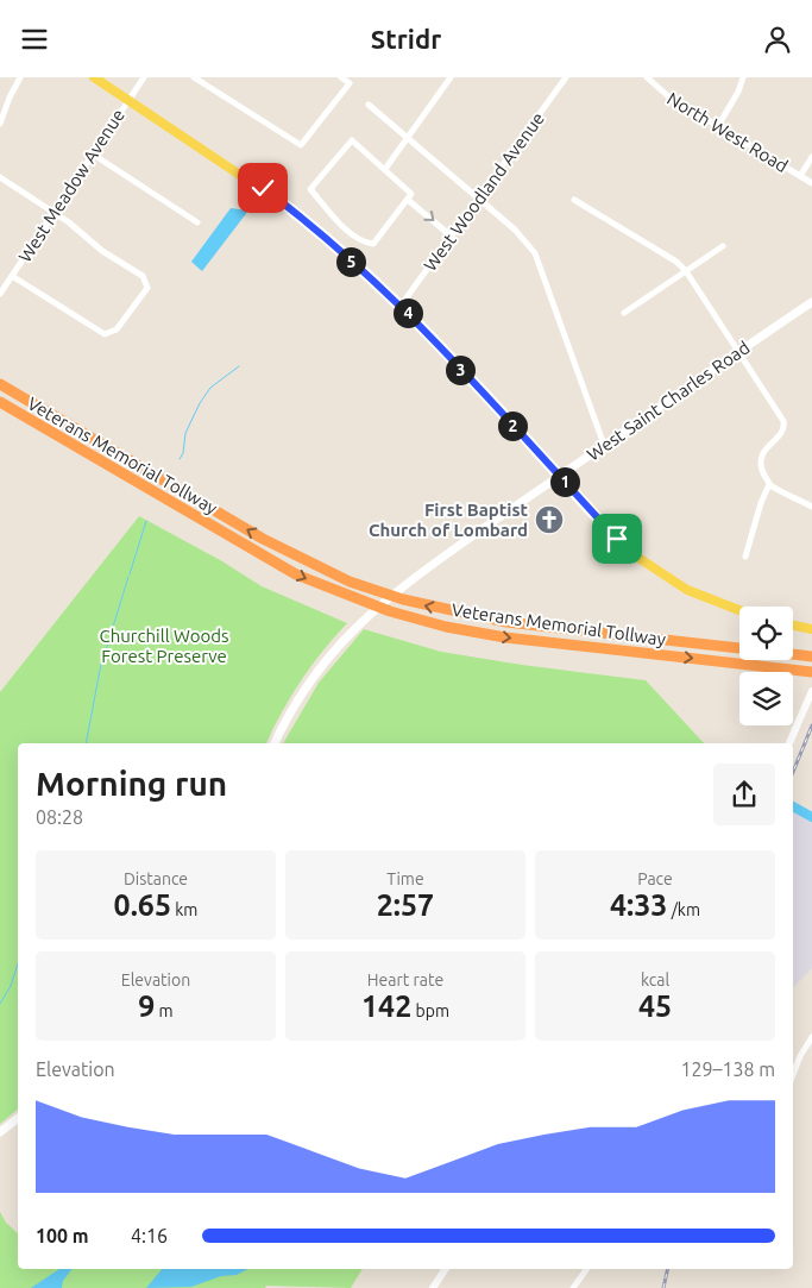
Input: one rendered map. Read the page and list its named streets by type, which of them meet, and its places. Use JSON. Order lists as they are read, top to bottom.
{
  "streets": {
    "highway": ["Veterans Memorial Tollway"],
    "main road": ["West Saint Charles Road"],
    "street": ["North West Road", "West Meadow Avenue", "West Woodland Avenue"]
  },
  "parks": ["Churchill Woods Forest Preserve"],
  "places": {
    "church": ["First Baptist Church of Lombard"]
  },
  "page": {
    "header": "Stridr",
    "pins": [
      "5",
      "4",
      "3",
      "2",
      "1"
    ],
    "heading": ["Morning run", "08:28"],
    "stats": [
      ["Distance", "0.65 km"],
      ["Time", "2:57"],
      ["Pace", "4:33 /km"],
      ["Elevation", "9 m"],
      ["Heart rate", "142 bpm"],
      ["kcal", "45"]
    ],
    "chart": ["Elevation", "129–138 m"],
    "list": [
      {
        "name": "100 m",
        "note": "4:16"
      }
    ]
  }
}
